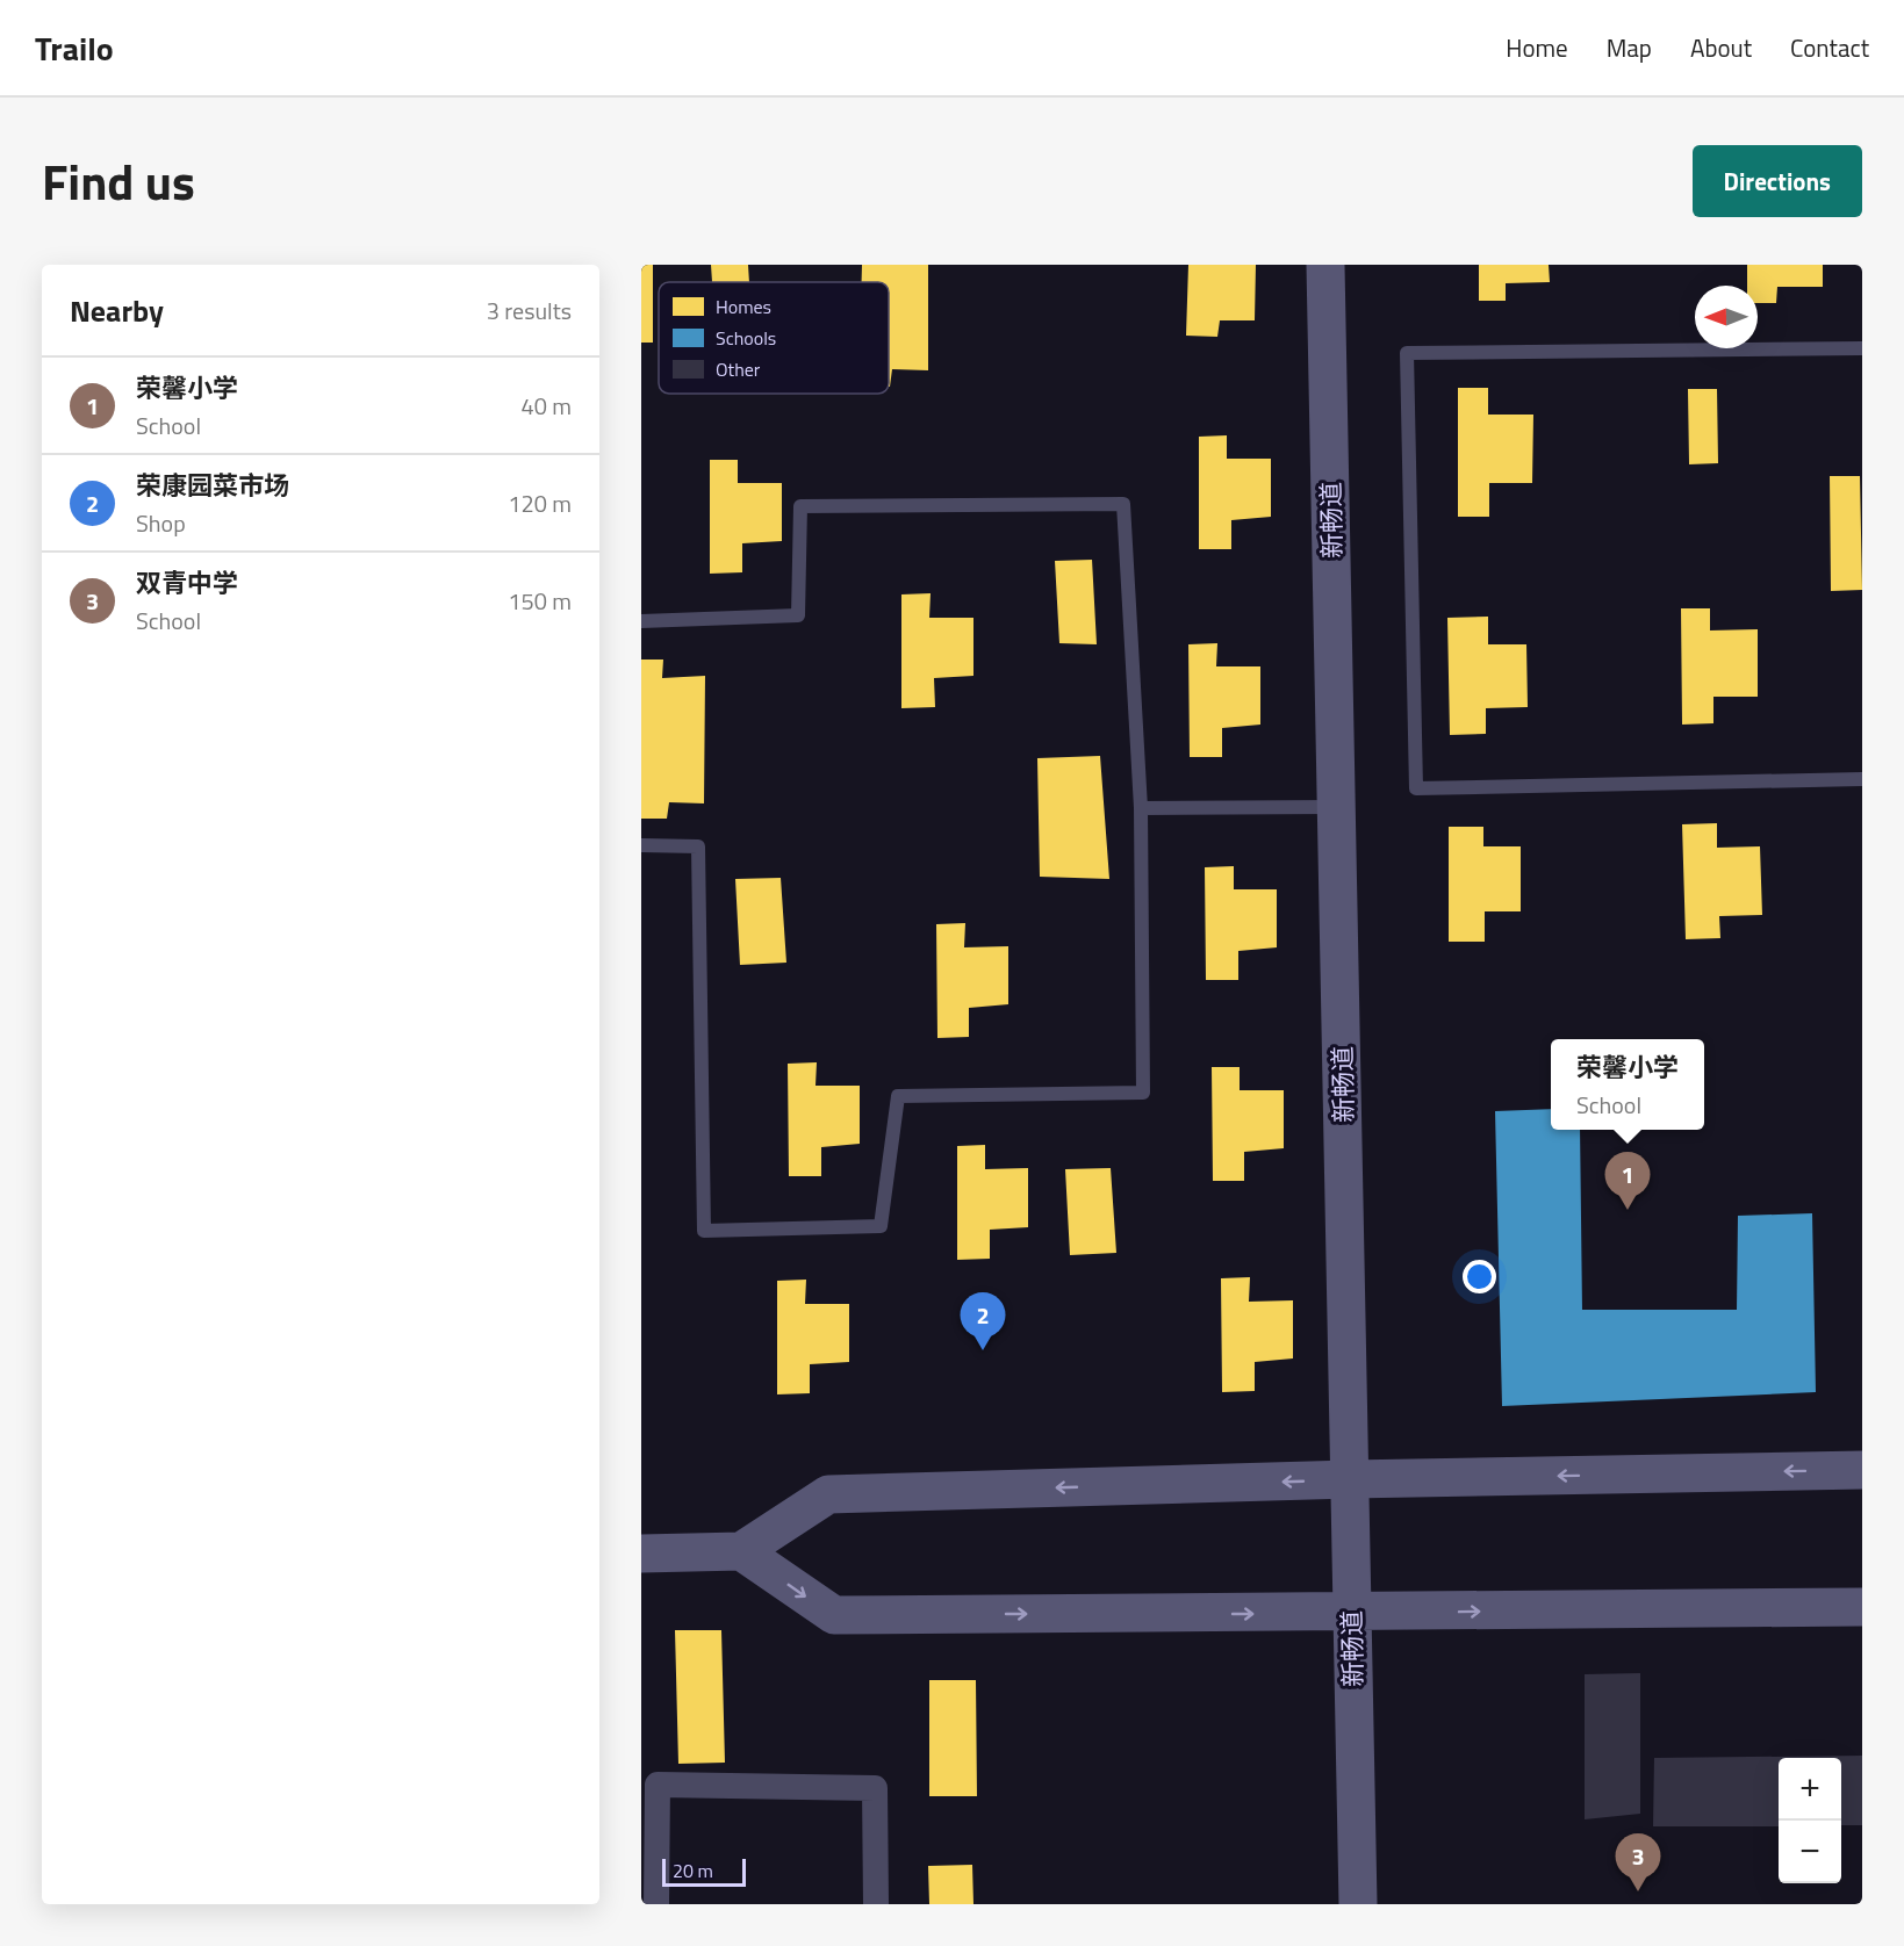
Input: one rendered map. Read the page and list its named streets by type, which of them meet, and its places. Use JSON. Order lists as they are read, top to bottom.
{
  "streets": {
    "street": ["新畅道"]
  },
  "legend": ["Homes", "Schools", "Other"],
  "scale_bar": "20 m",
  "north": "left",
  "page": {
    "header": "Trailo",
    "nav": [
      "Home",
      "Map",
      "About",
      "Contact"
    ],
    "title": "Find us",
    "buttons": "Directions",
    "heading": ["Nearby", "3 results"],
    "list": [
      {
        "mark": "1",
        "name": "荣馨小学",
        "note": "School",
        "value": "40 m"
      },
      {
        "mark": "2",
        "name": "荣康园菜市场",
        "note": "Shop",
        "value": "120 m"
      },
      {
        "mark": "3",
        "name": "双青中学",
        "note": "School",
        "value": "150 m"
      }
    ],
    "popup": ["荣馨小学", "School"],
    "pins": ["1", "2", "3"],
    "map_buttons": ["+", "−"],
    "scale": "20 m"
  }
}
